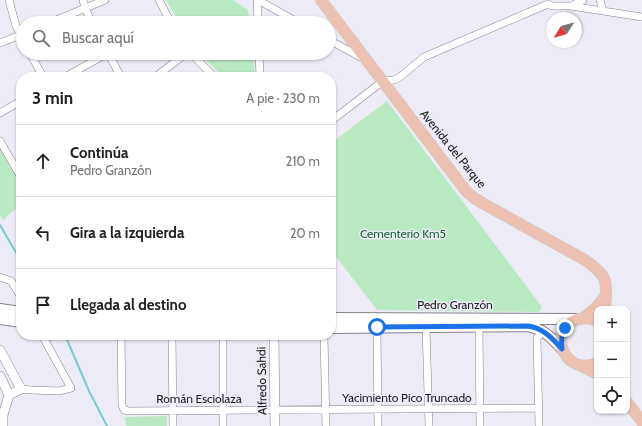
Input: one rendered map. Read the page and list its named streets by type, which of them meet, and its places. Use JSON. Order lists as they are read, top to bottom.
{
  "streets": {
    "main road": ["Avenida del Parque", "Pedro Granzón"],
    "street": ["Alfredo Sahdi", "Yacimiento Pico Truncado", "Román Esciolaza"]
  },
  "crossings": [
    ["Alfredo Sahdi", "Yacimiento Pico Truncado"],
    ["Alfredo Sahdi", "Román Esciolaza"],
    ["Yacimiento Pico Truncado", "Román Esciolaza"]
  ],
  "parks": ["Cementerio Km5"],
  "north": "bottom left",
  "page": {
    "search": "Buscar aquí",
    "heading": ["3 min", "A pie · 230 m"],
    "list": [
      ["Continúa", "Pedro Granzón", "210 m"],
      ["Gira a la izquierda", "20 m"],
      "Llegada al destino"
    ],
    "map_buttons": ["+", "−"]
  }
}
